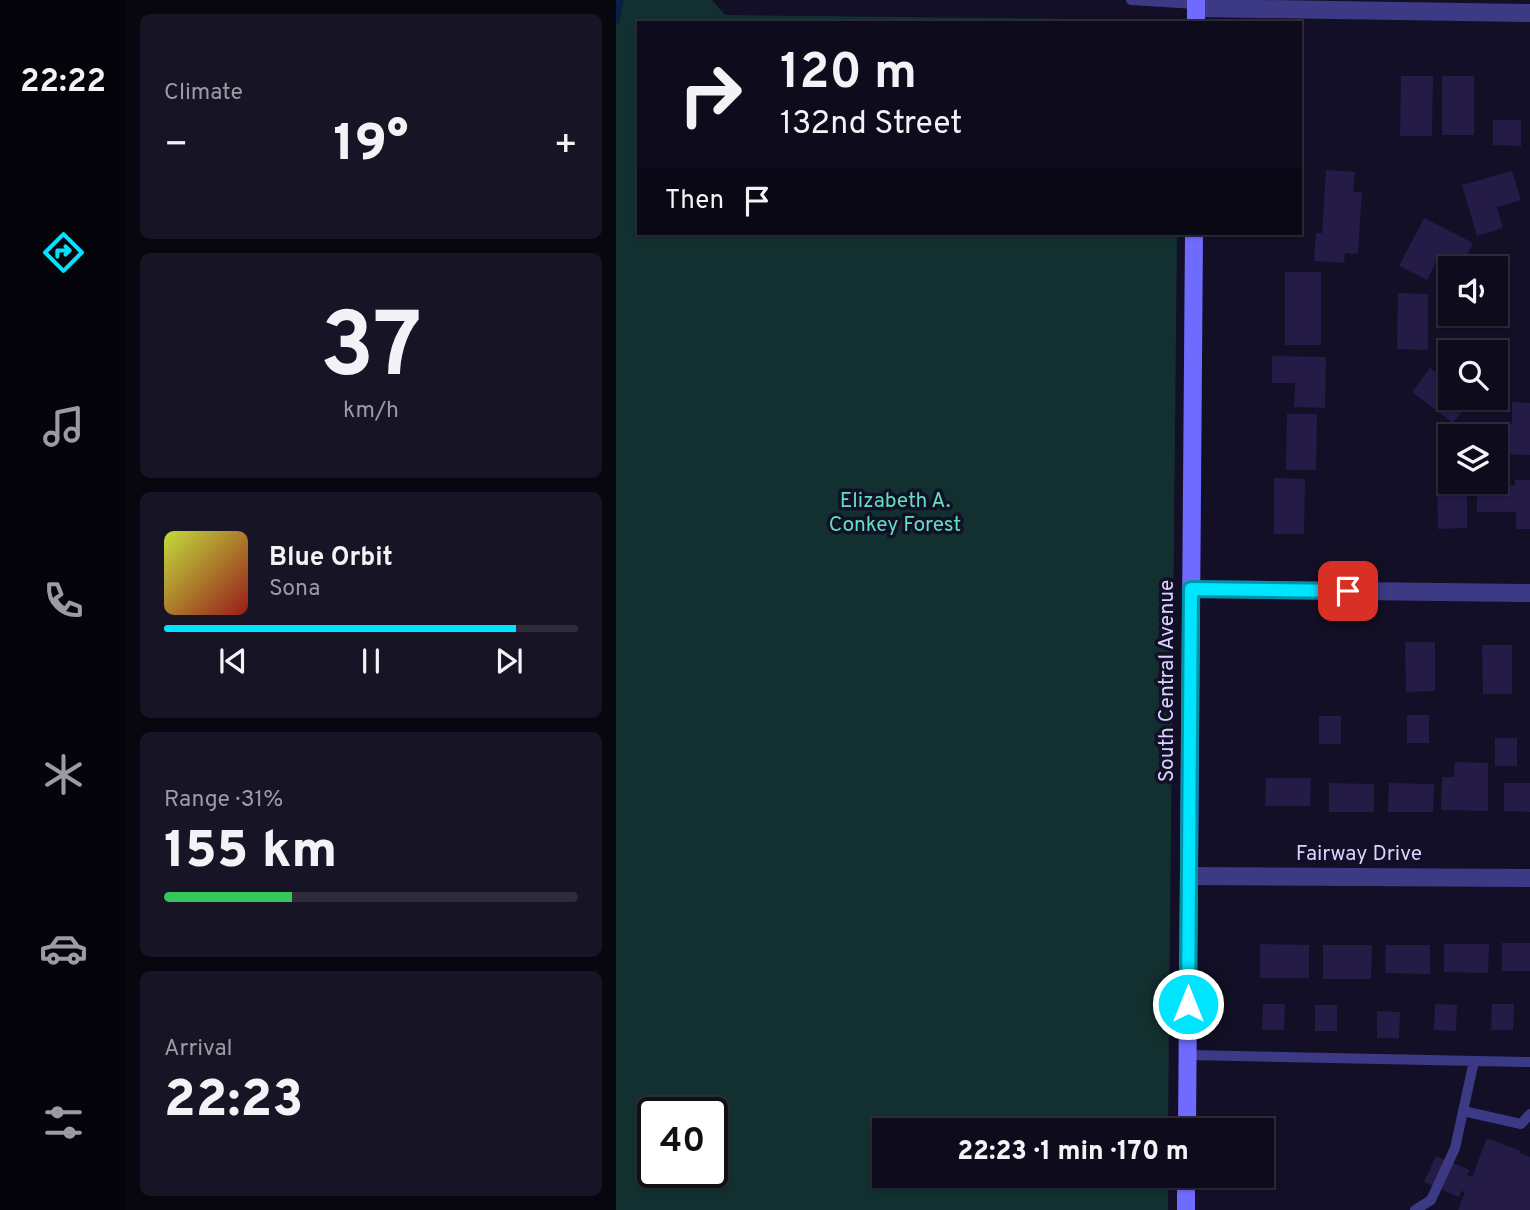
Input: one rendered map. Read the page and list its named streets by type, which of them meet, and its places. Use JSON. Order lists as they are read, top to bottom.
{
  "streets": {
    "street": ["South Central Avenue", "Fairway Drive"]
  },
  "crossings": [
    ["South Central Avenue", "Fairway Drive"]
  ],
  "parks": ["Elizabeth A. Conkey Forest"],
  "page": {
    "tabs": "22:22",
    "tile": [
      "Climate",
      ["37", "km/h"],
      ["Range · 31%", "155 km"],
      ["Arrival", "22:23"]
    ],
    "turn": ["120 m", "132nd Street"],
    "heat": ["−", "19°", "+"],
    "then": "Then",
    "song": ["Blue Orbit", "Sona"],
    "limit": "40",
    "trip": "22:23 · 1 min · 170 m"
  }
}
